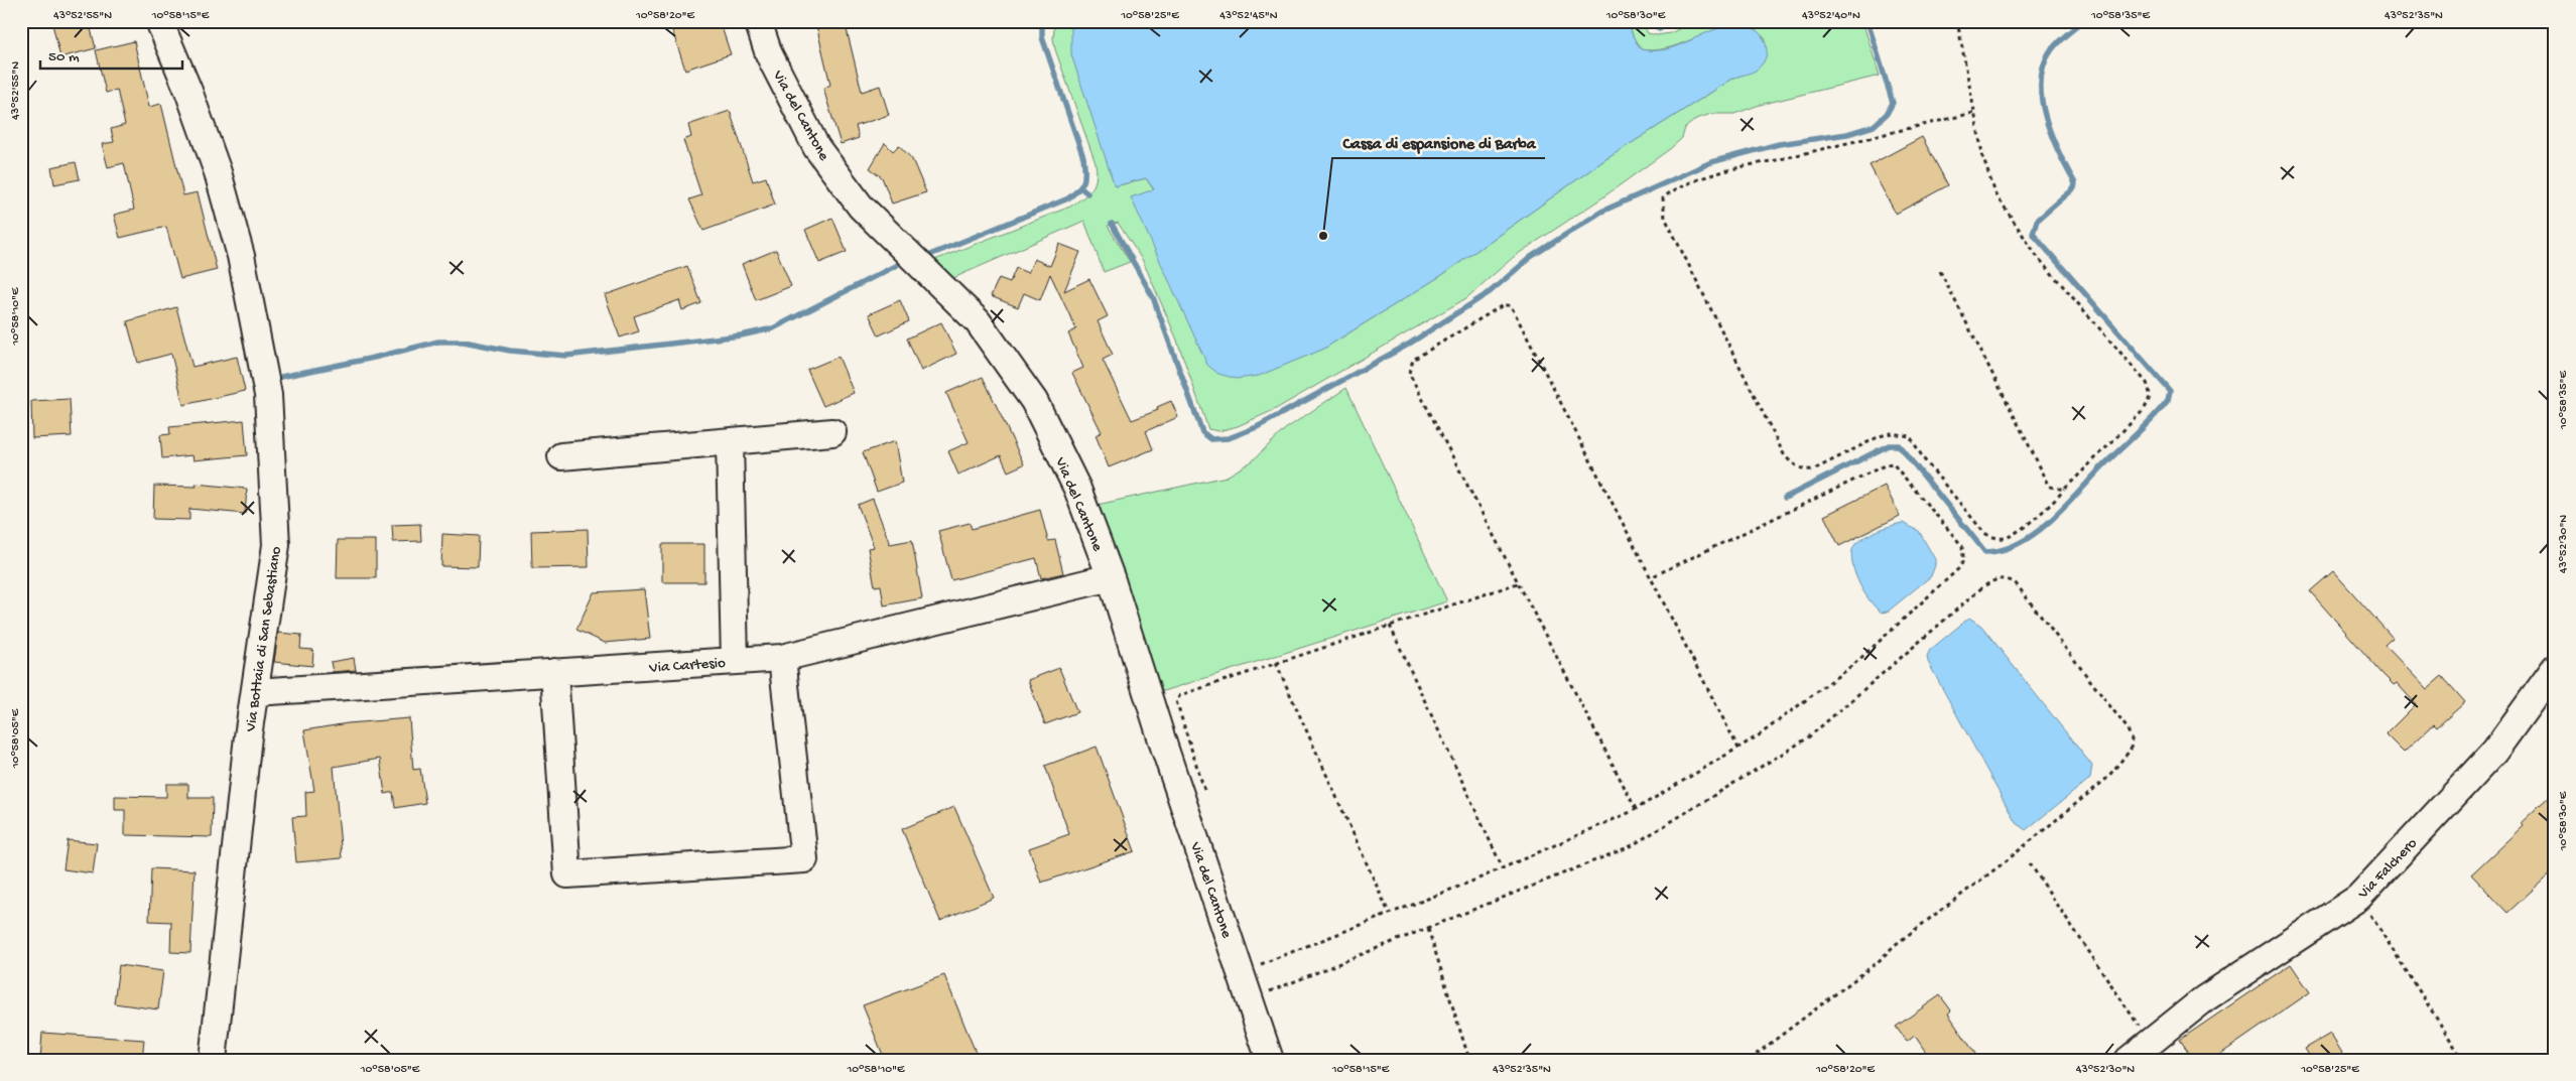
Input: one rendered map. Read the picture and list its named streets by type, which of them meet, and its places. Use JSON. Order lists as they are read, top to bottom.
{
  "streets": {
    "street": [
      "Via del Cantone",
      "Via Bottaia di San Sebastiano",
      "Via Cartesio",
      "Via Falchero"
    ]
  },
  "crossings": [
    ["Via del Cantone", "Via Cartesio"],
    ["Via Bottaia di San Sebastiano", "Via Cartesio"]
  ],
  "places": ["Cassa di espansione di Barba"],
  "scale_bar": "50 m",
  "coordinates": [
    "43°52'55\"N",
    "10°58'15\"E",
    "10°58'20\"E",
    "10°58'25\"E",
    "43°52'45\"N",
    "10°58'30\"E",
    "43°52'40\"N",
    "10°58'35\"E",
    "43°52'35\"N",
    "10°58'10\"E",
    "43°52'30\"N",
    "10°58'05\"E"
  ]
}
